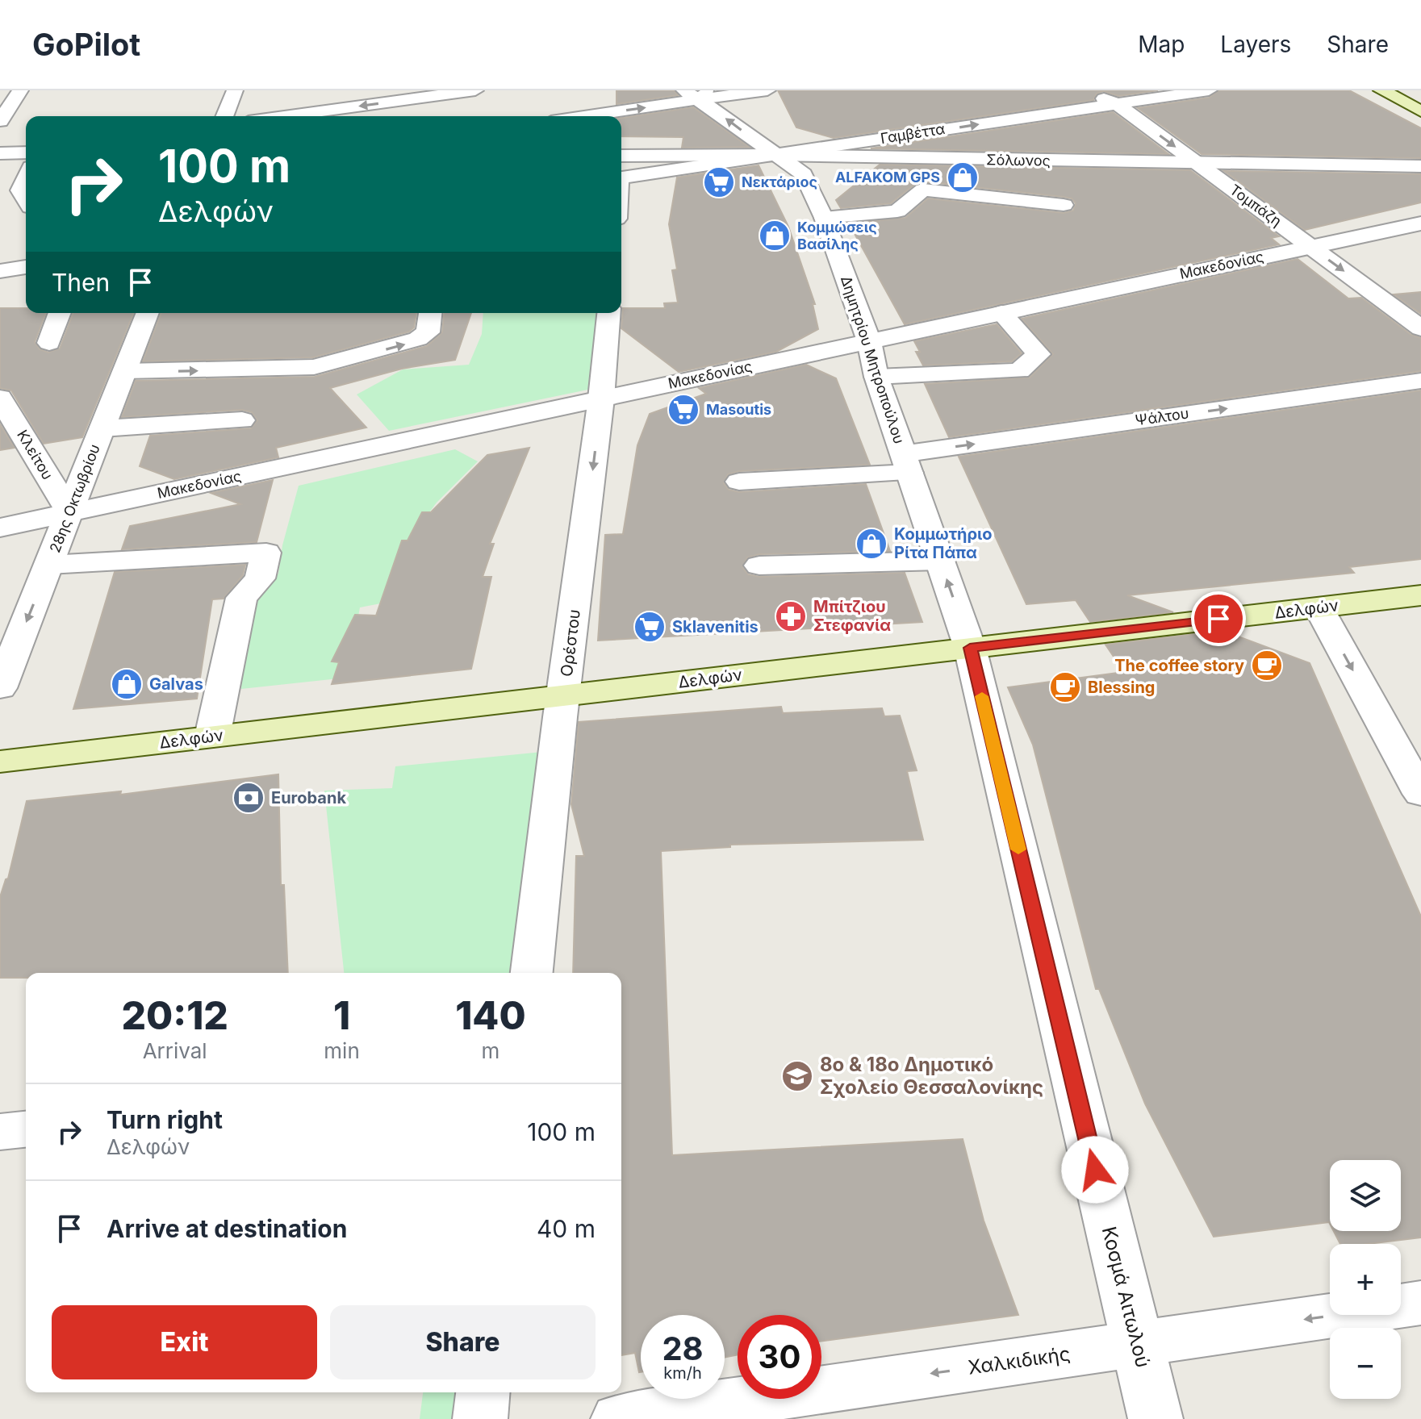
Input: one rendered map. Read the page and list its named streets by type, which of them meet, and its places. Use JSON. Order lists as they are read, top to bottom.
{
  "streets": {
    "main road": ["Δελφών"],
    "street": [
      "Γαμβέττα",
      "Σόλωνος",
      "Τομπάζη",
      "Μακεδονίας",
      "Δημητρίου Μητροπούλου",
      "Ψάλτου",
      "Κλείτου",
      "28ης Οκτωβρίου",
      "Ορέστου",
      "Κοσμά Αιτωλού",
      "Χαλκιδικής"
    ]
  },
  "crossings": [
    ["Γαμβέττα", "Σόλωνος"],
    ["Γαμβέττα", "Τομπάζη"],
    ["Γαμβέττα", "Δημητρίου Μητροπούλου"],
    ["Σόλωνος", "Τομπάζη"],
    ["Σόλωνος", "Δημητρίου Μητροπούλου"],
    ["Τομπάζη", "Μακεδονίας"],
    ["Μακεδονίας", "Δημητρίου Μητροπούλου"],
    ["Μακεδονίας", "Κλείτου"],
    ["Μακεδονίας", "28ης Οκτωβρίου"],
    ["Μακεδονίας", "Ορέστου"],
    ["Δημητρίου Μητροπούλου", "Ψάλτου"],
    ["Δημητρίου Μητροπούλου", "Δελφών"],
    ["Δημητρίου Μητροπούλου", "Κοσμά Αιτωλού"],
    ["Κλείτου", "28ης Οκτωβρίου"],
    ["Δελφών", "Ορέστου"],
    ["Δελφών", "Κοσμά Αιτωλού"],
    ["Κοσμά Αιτωλού", "Χαλκιδικής"]
  ],
  "one_way": ["Τομπάζη", "Ορέστου", "Χαλκιδικής"],
  "places": {
    "shop": [
      "ALFAKOM GPS",
      "Κομμώσεις Βασίλης",
      "Κομμωτήριο Ρίτα Πάπα",
      "Galvas"
    ],
    "supermarket": ["Νεκτάριος", "Masoutis", "Sklavenitis"],
    "pharmacy": ["Μπίτζιου Στεφανία"],
    "cafe": ["The coffee story", "Blessing"],
    "bank": ["Eurobank"],
    "school or university": ["8ο & 18ο Δημοτικό Σχολείο Θεσσαλονίκης"]
  },
  "page": {
    "header": "GoPilot",
    "nav": ["Map", "Layers", "Share"],
    "turn": ["100 m", "Δελφών"],
    "then": "Then",
    "eta": [
      "20:12",
      "Arrival",
      "1",
      "min",
      "140",
      "m"
    ],
    "list": [
      {
        "name": "Turn right",
        "note": "Δελφών",
        "value": "100 m"
      },
      {
        "name": "Arrive at destination",
        "value": "40 m"
      }
    ],
    "map_buttons": ["+", "−"],
    "buttons": ["Exit", "Share"],
    "speed": "28 km/h",
    "limit": "30"
  }
}
